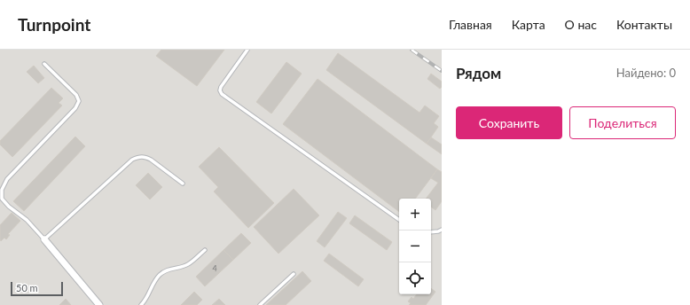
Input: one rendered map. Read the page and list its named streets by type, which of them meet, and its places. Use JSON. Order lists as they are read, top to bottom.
{
  "house_numbers": ["4"],
  "scale_bar": "50 m",
  "page": {
    "header": "Turnpoint",
    "nav": [
      "Главная",
      "Карта",
      "О нас",
      "Контакты"
    ],
    "heading": ["Рядом", "Найдено: 0"],
    "buttons": ["Сохранить", "Поделиться"],
    "map_buttons": ["+", "−"],
    "scale": "50 m"
  }
}
